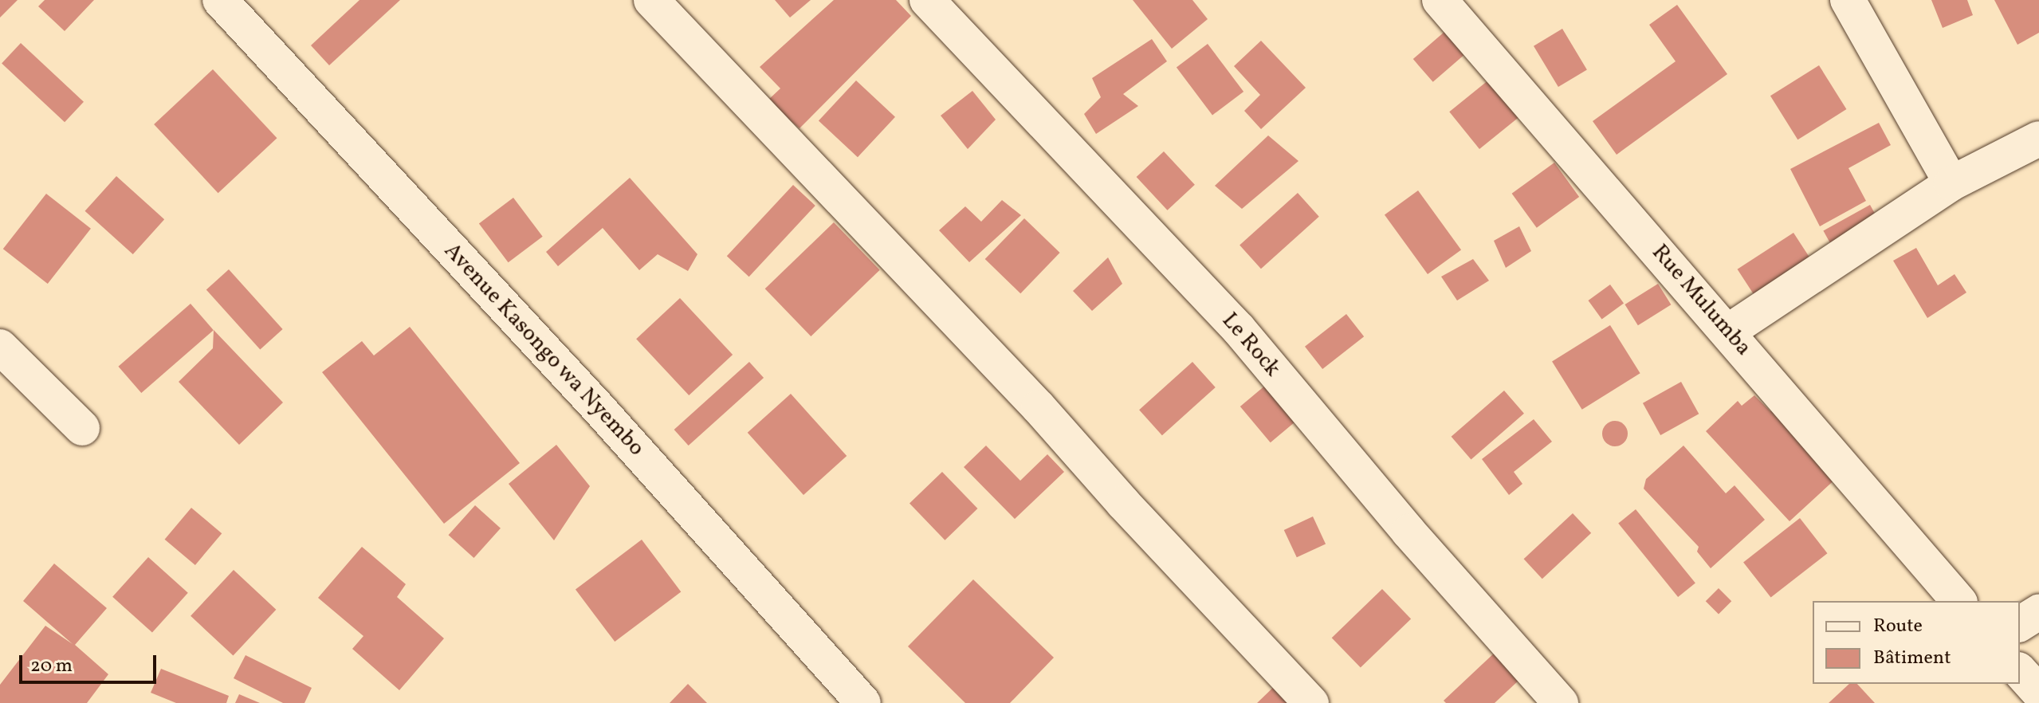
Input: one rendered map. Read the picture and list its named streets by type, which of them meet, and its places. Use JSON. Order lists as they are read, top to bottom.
{
  "streets": {
    "street": ["Rue Mulumba", "Le Rock", "Avenue Kasongo wa Nyembo"]
  },
  "legend": ["Route", "Bâtiment"],
  "scale_bar": "20 m"
}
